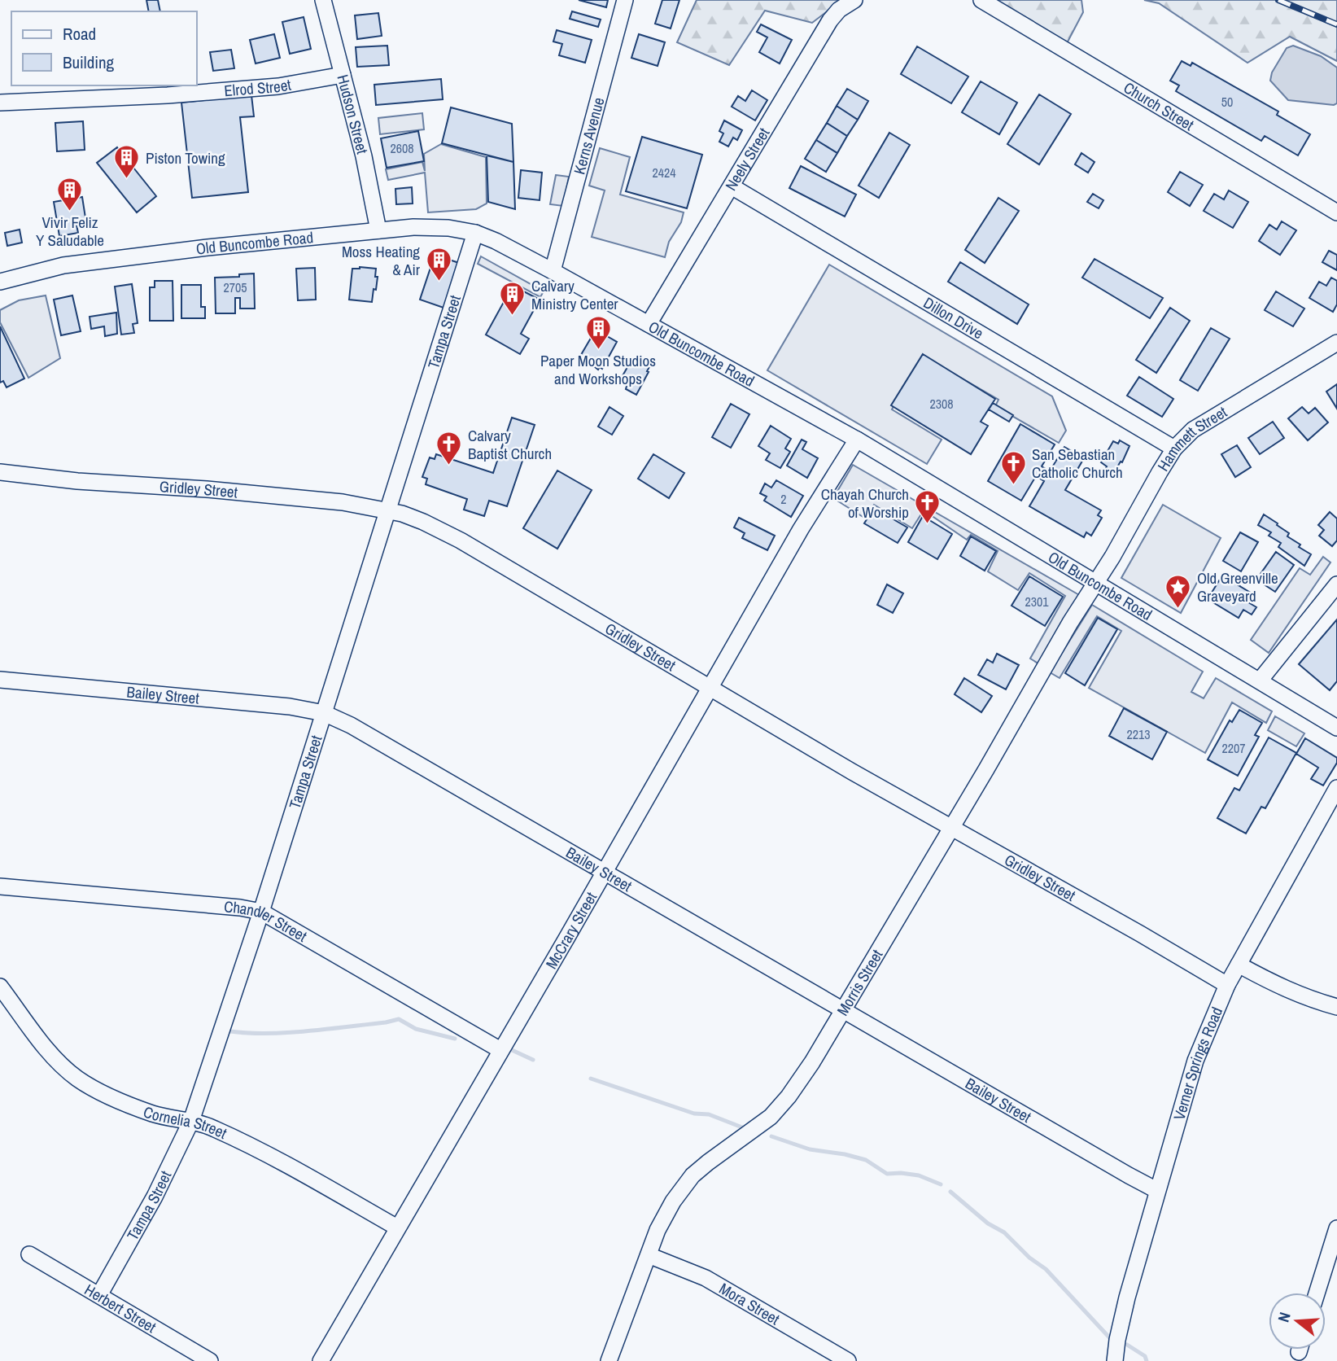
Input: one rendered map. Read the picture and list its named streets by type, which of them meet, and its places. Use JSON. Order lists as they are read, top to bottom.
{
  "streets": {
    "street": [
      "Elrod Street",
      "Church Street",
      "Hudson Street",
      "Kerns Avenue",
      "Neely Street",
      "Old Buncombe Road",
      "Dillon Drive",
      "Tampa Street",
      "Hammett Street",
      "Gridley Street",
      "Bailey Street",
      "Chandler Street",
      "McCrary Street",
      "Morris Street",
      "Verner Springs Road",
      "Cornelia Street",
      "Mora Street",
      "Herbert Street"
    ]
  },
  "crossings": [
    ["Elrod Street", "Hudson Street"],
    ["Hudson Street", "Old Buncombe Road"],
    ["Kerns Avenue", "Old Buncombe Road"],
    ["Neely Street", "Old Buncombe Road"],
    ["Neely Street", "Dillon Drive"],
    ["Old Buncombe Road", "Tampa Street"],
    ["Old Buncombe Road", "Hammett Street"],
    ["Old Buncombe Road", "McCrary Street"],
    ["Old Buncombe Road", "Morris Street"],
    ["Dillon Drive", "Hammett Street"],
    ["Tampa Street", "Gridley Street"],
    ["Tampa Street", "Bailey Street"],
    ["Tampa Street", "Chandler Street"],
    ["Tampa Street", "Cornelia Street"],
    ["Tampa Street", "Herbert Street"],
    ["Hammett Street", "Morris Street"],
    ["Gridley Street", "McCrary Street"],
    ["Gridley Street", "Morris Street"],
    ["Gridley Street", "Verner Springs Road"],
    ["Bailey Street", "McCrary Street"],
    ["Bailey Street", "Morris Street"],
    ["Bailey Street", "Verner Springs Road"],
    ["Chandler Street", "McCrary Street"],
    ["McCrary Street", "Cornelia Street"],
    ["Morris Street", "Mora Street"]
  ],
  "places": {
    "building": [
      "Piston Towing",
      "Vivir Feliz Y Saludable",
      "Moss Heating & Air",
      "Calvary Ministry Center",
      "Paper Moon Studios and Workshops"
    ],
    "church": ["Calvary Baptist Church", "San Sebastian Catholic Church", "Chayah Church of Worship"],
    "place": ["Old Greenville Graveyard"]
  },
  "house_numbers": [
    "50",
    "2608",
    "2424",
    "2705",
    "2308",
    "2",
    "2301",
    "2213",
    "2207"
  ],
  "legend": ["Road", "Building"],
  "north": "left"
}
